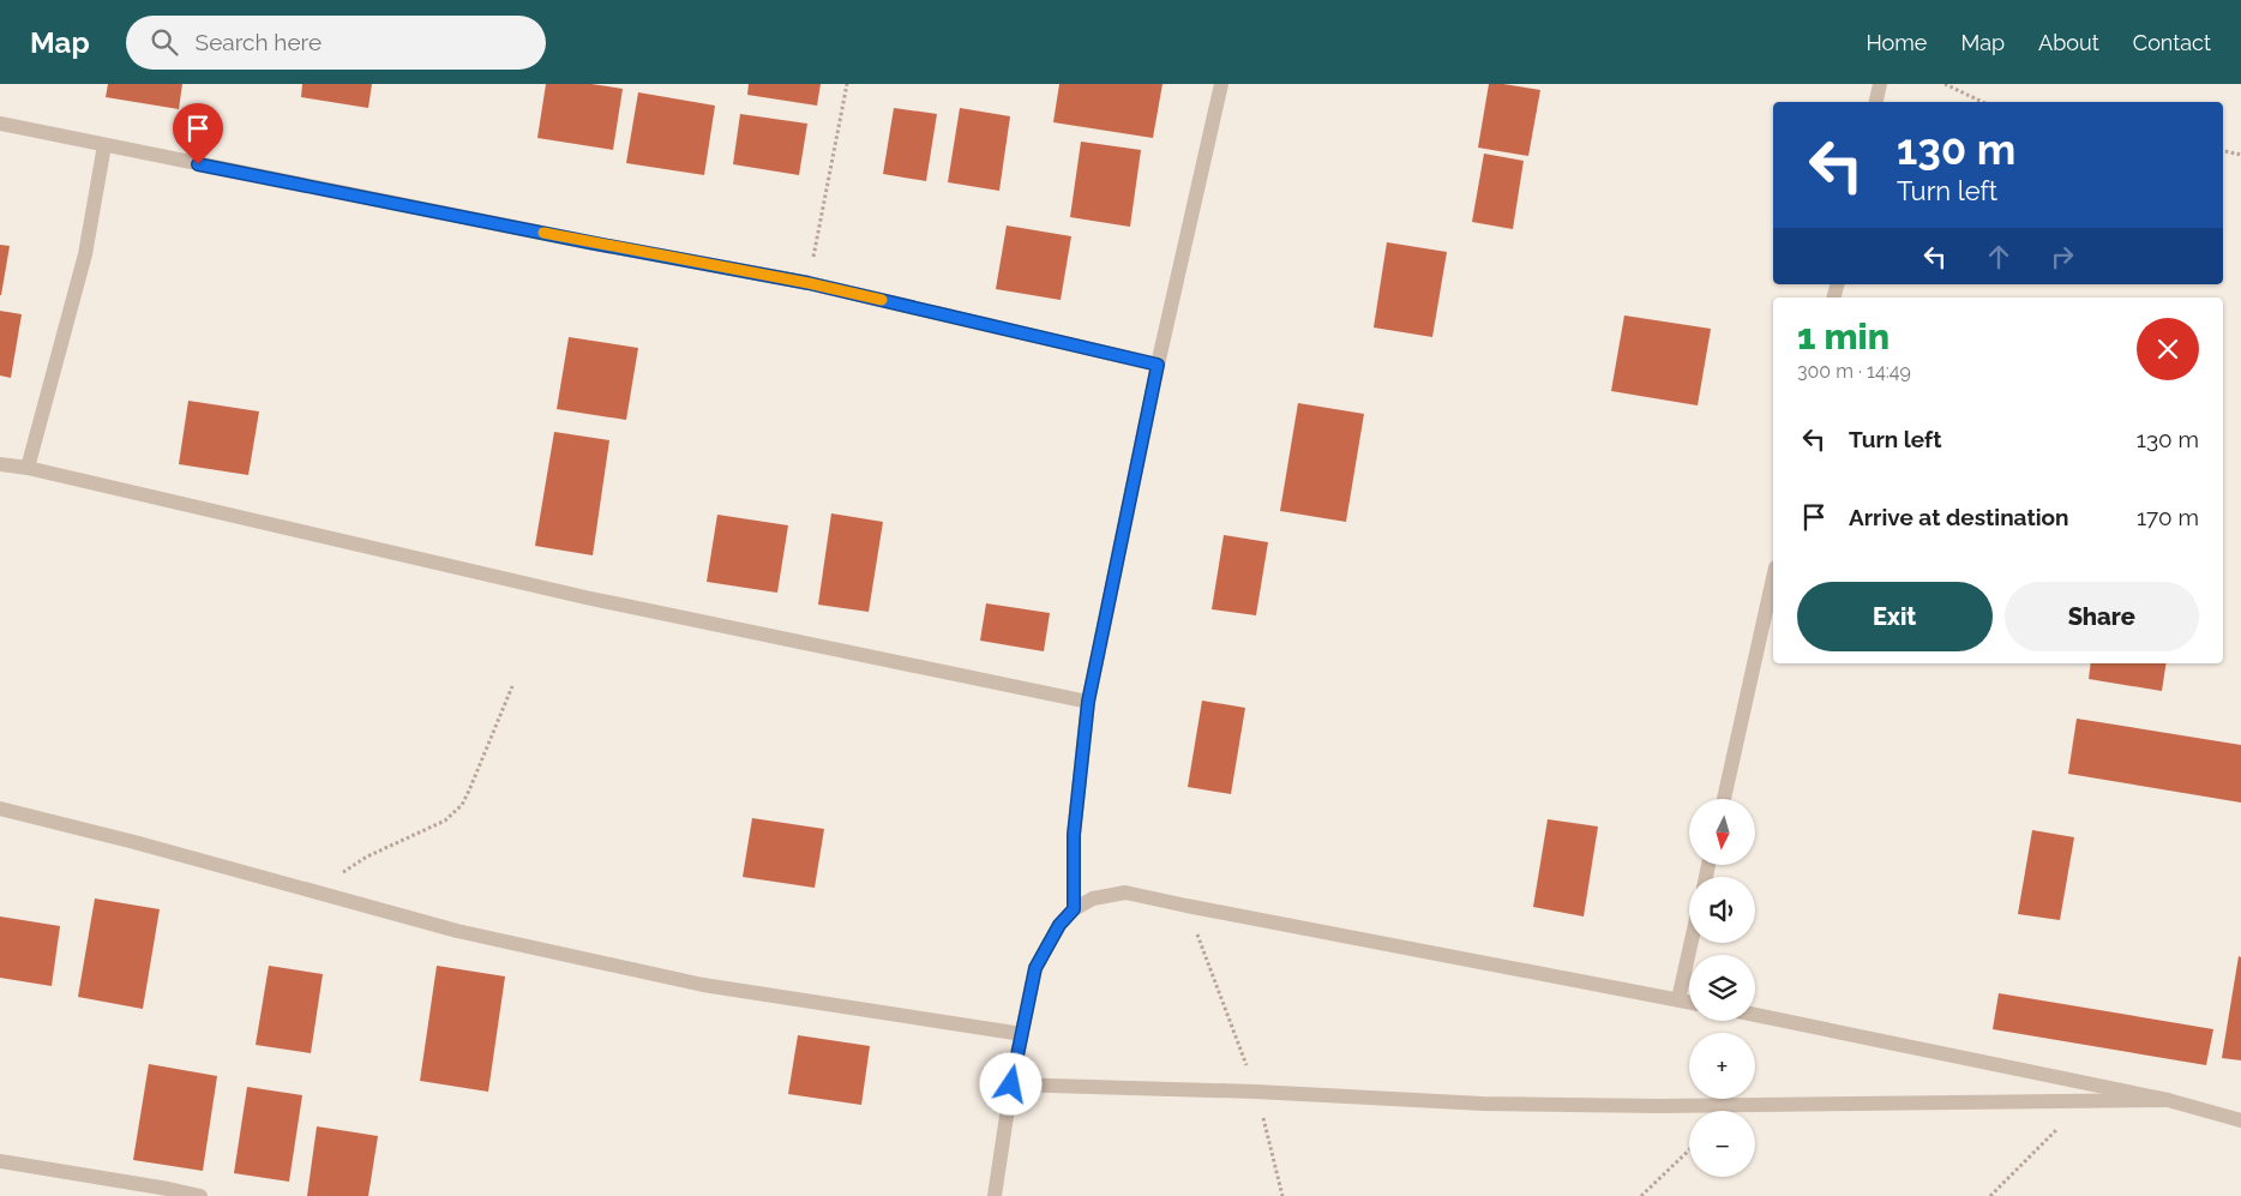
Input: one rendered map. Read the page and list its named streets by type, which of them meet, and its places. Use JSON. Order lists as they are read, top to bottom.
{
  "north": "bottom",
  "page": {
    "header": "Map",
    "search": "Search here",
    "nav": [
      "Home",
      "Map",
      "About",
      "Contact"
    ],
    "turn": ["130 m", "Turn left"],
    "heading": ["1 min", "300 m · 14:49"],
    "list": [
      {
        "name": "Turn left",
        "value": "130 m"
      },
      {
        "name": "Arrive at destination",
        "value": "170 m"
      }
    ],
    "buttons": ["Exit", "Share"],
    "map_buttons": ["+", "−"]
  }
}
